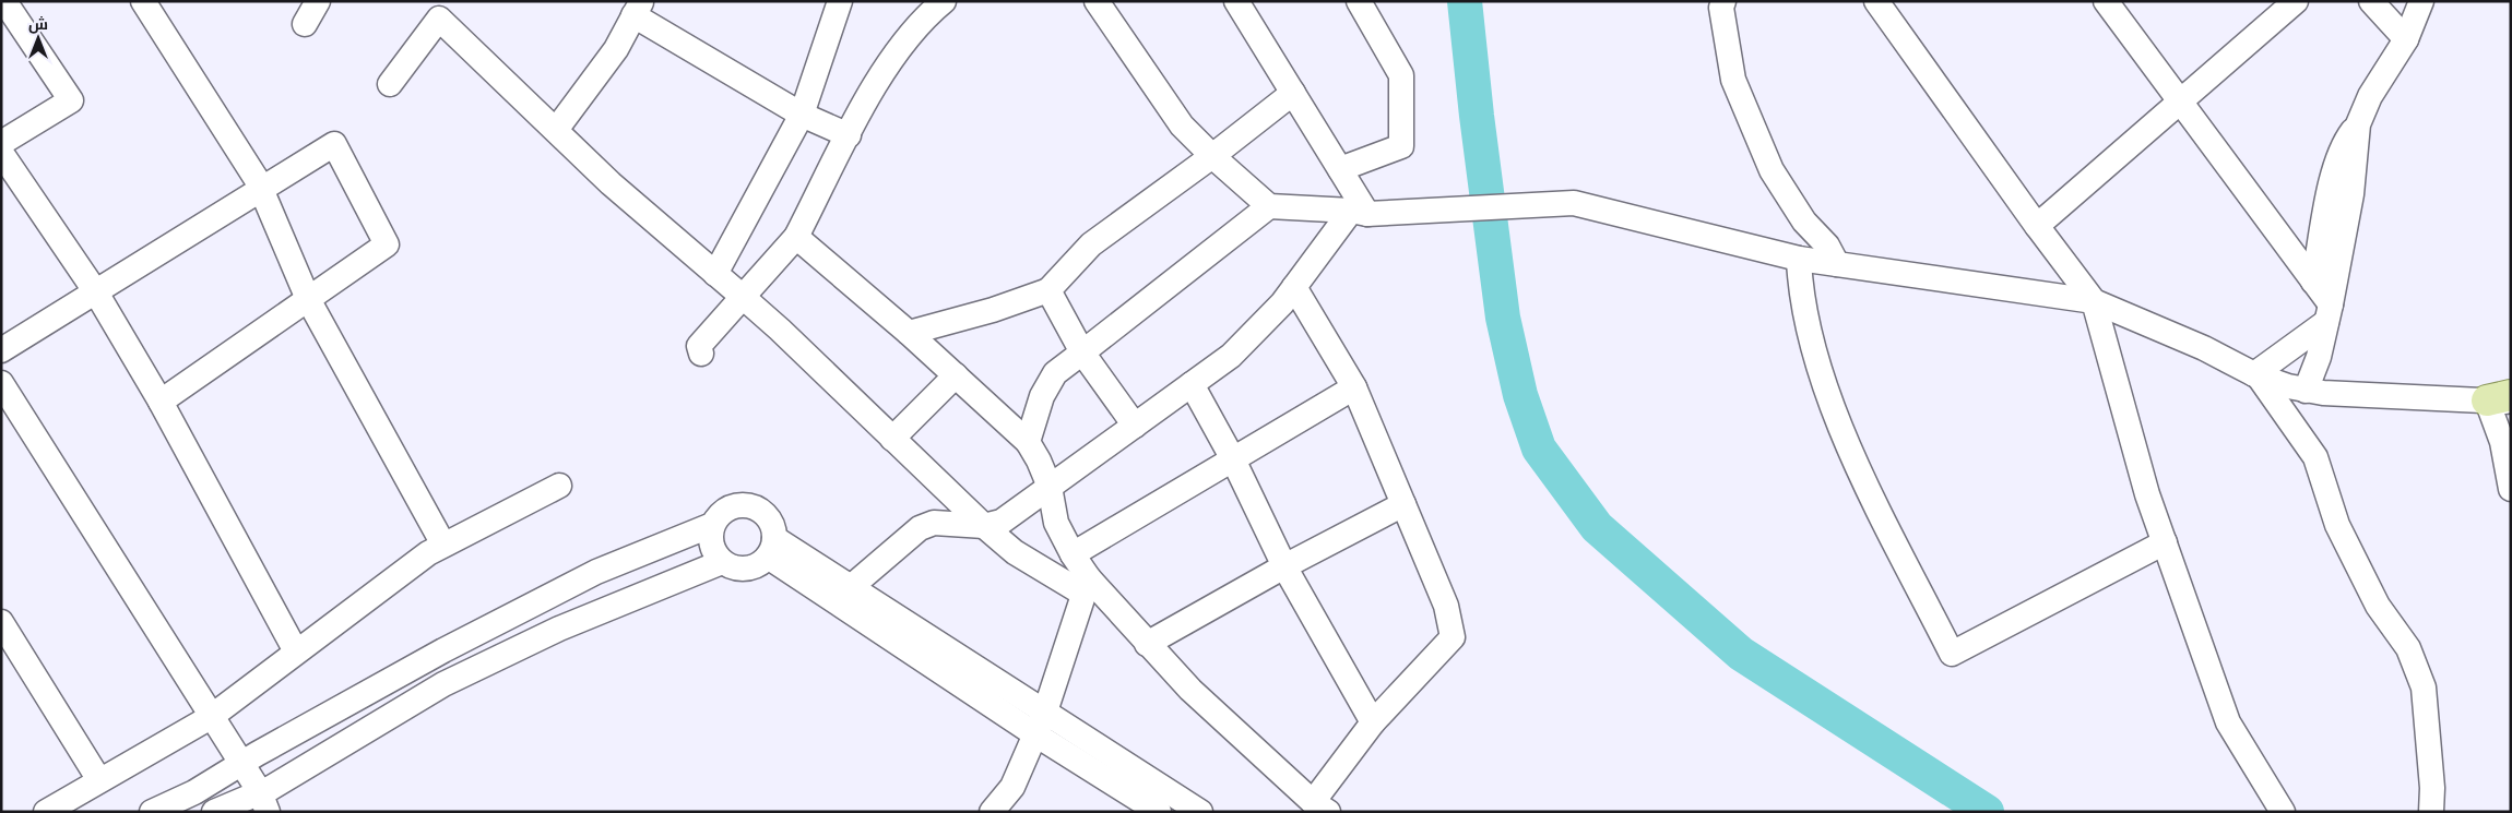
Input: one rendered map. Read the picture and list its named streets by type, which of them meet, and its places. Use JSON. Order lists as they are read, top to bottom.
{
  "north": "top"
}
